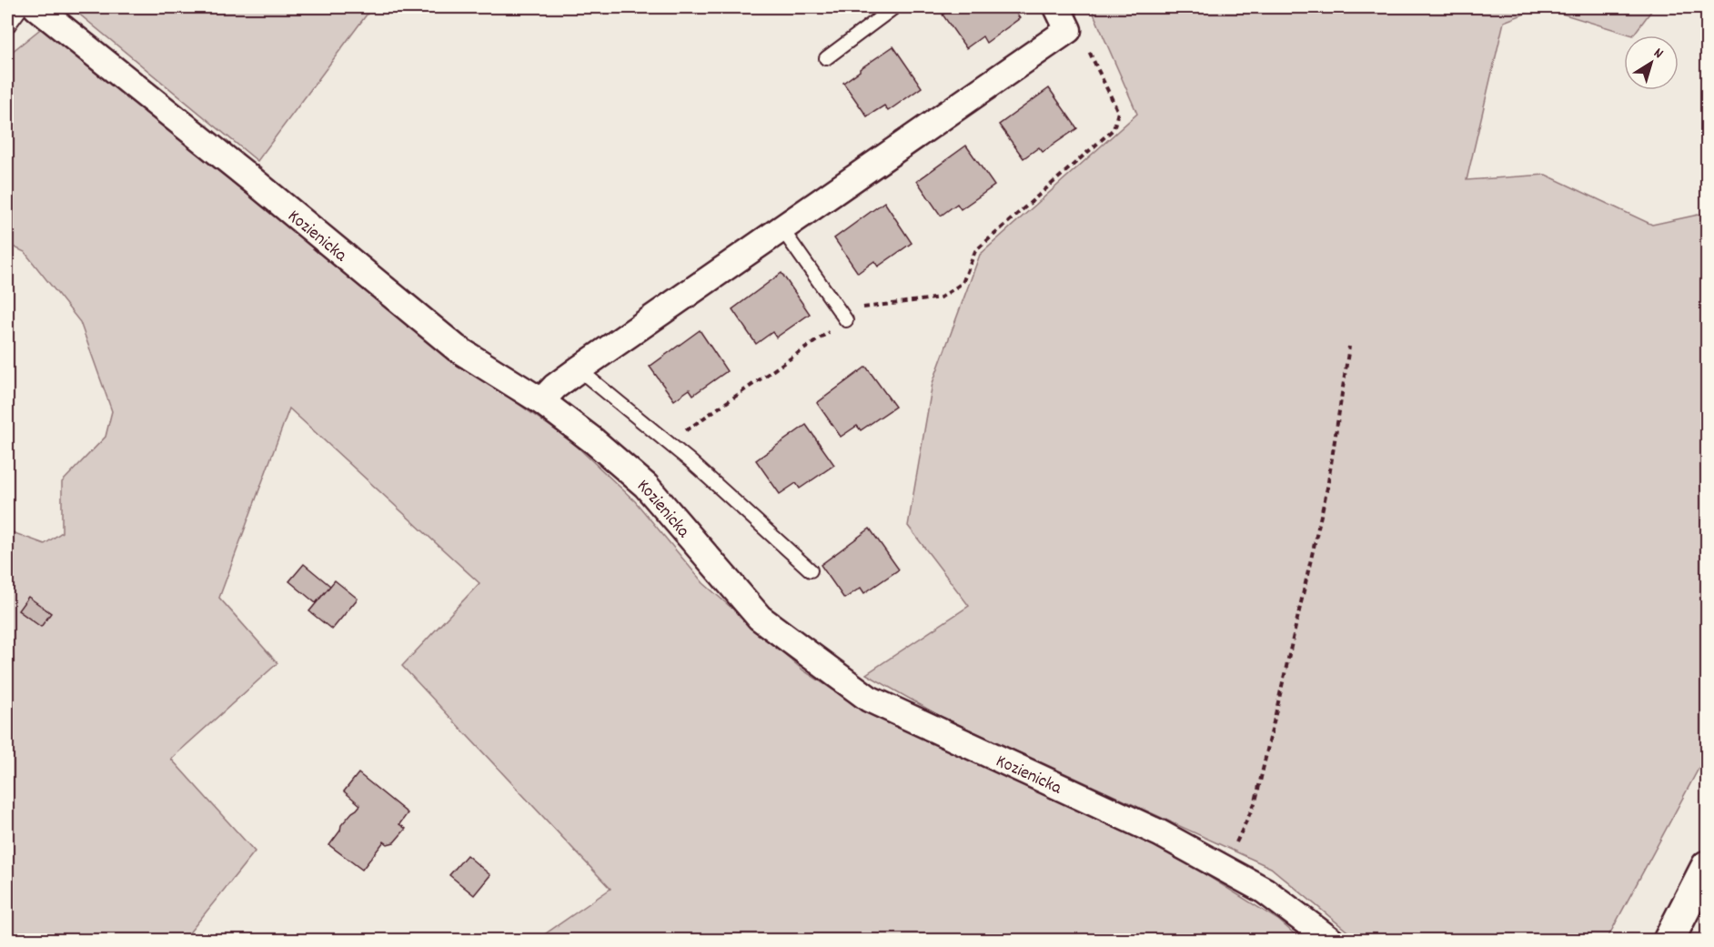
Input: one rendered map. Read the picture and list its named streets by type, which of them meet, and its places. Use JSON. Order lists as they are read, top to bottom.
{
  "streets": {
    "street": ["Kozienicka"]
  },
  "north": "top right"
}
